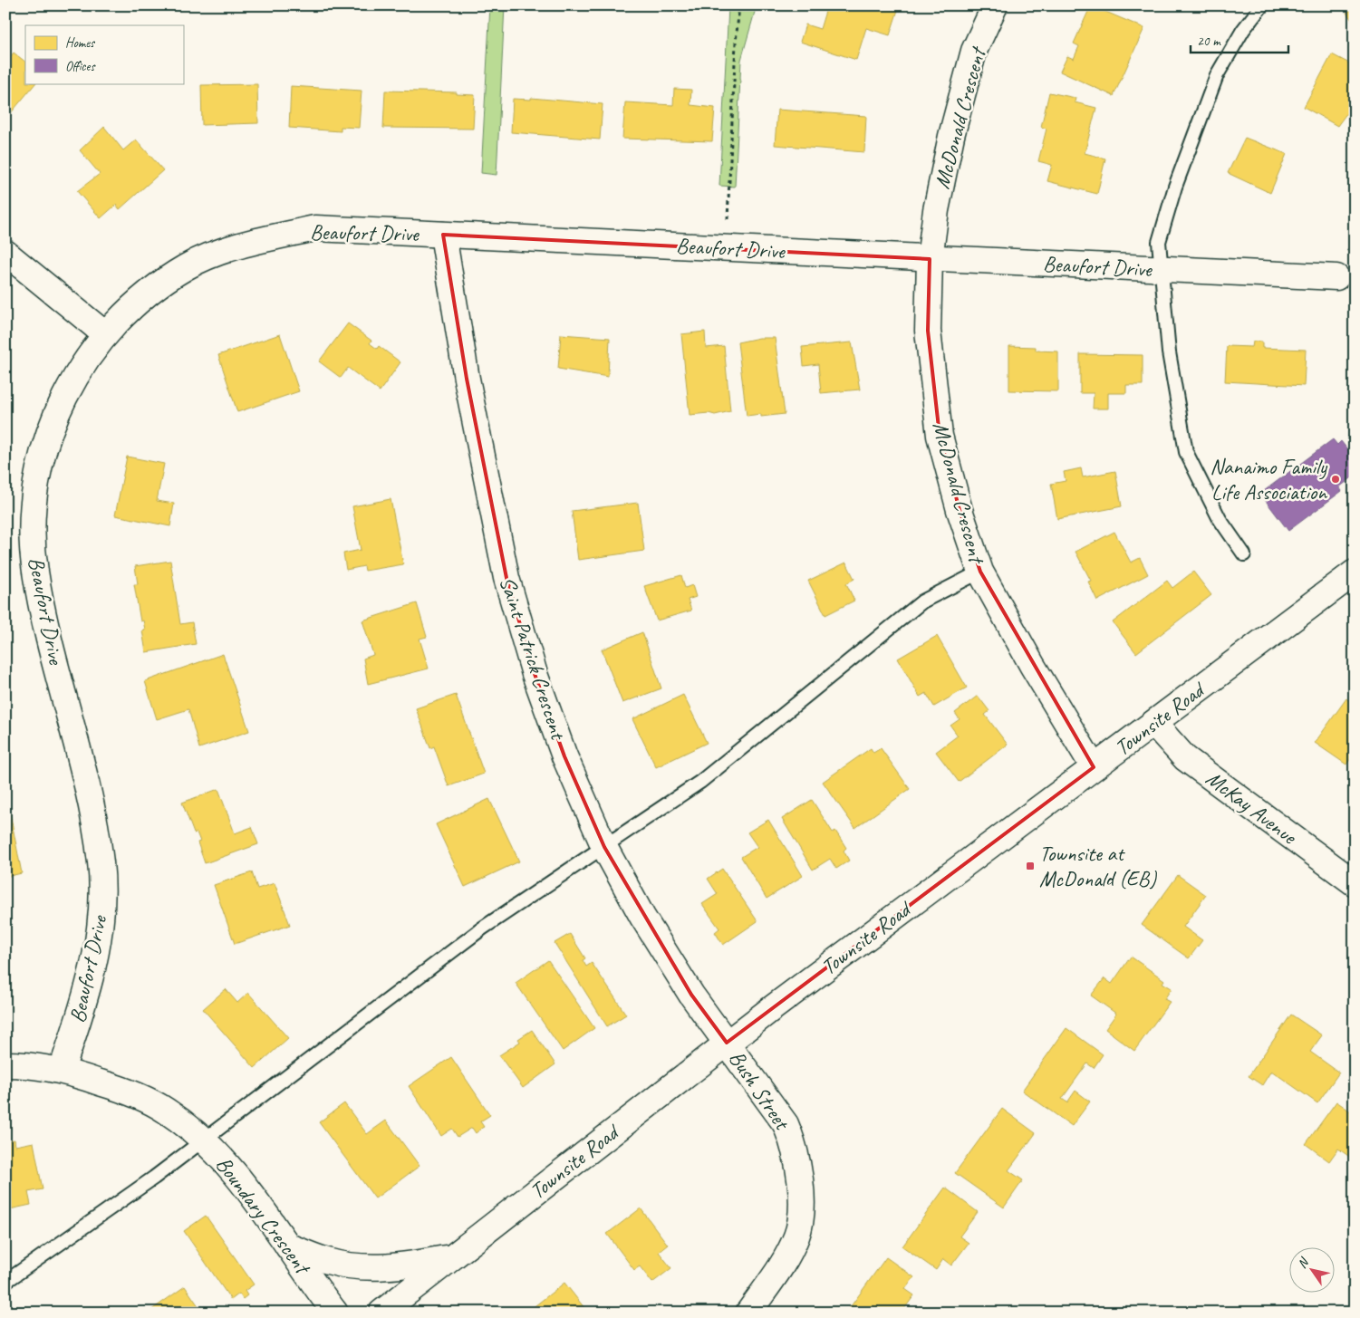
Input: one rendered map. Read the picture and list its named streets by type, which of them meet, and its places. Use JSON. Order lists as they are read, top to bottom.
{
  "streets": {
    "street": [
      "McDonald Crescent",
      "Beaufort Drive",
      "Saint Patrick Crescent",
      "Townsite Road",
      "McKay Avenue",
      "Bush Street",
      "Boundary Crescent"
    ]
  },
  "crossings": [
    ["McDonald Crescent", "Beaufort Drive"],
    ["McDonald Crescent", "Townsite Road"],
    ["Beaufort Drive", "Saint Patrick Crescent"],
    ["Beaufort Drive", "Boundary Crescent"],
    ["Saint Patrick Crescent", "Townsite Road"],
    ["Saint Patrick Crescent", "Bush Street"],
    ["Townsite Road", "McKay Avenue"],
    ["Townsite Road", "Bush Street"]
  ],
  "places": {
    "other": ["Nanaimo Family Life Association"],
    "transit": ["Townsite at McDonald (EB)"]
  },
  "legend": ["Homes", "Offices"],
  "scale_bar": "20 m",
  "north": "top left"
}
